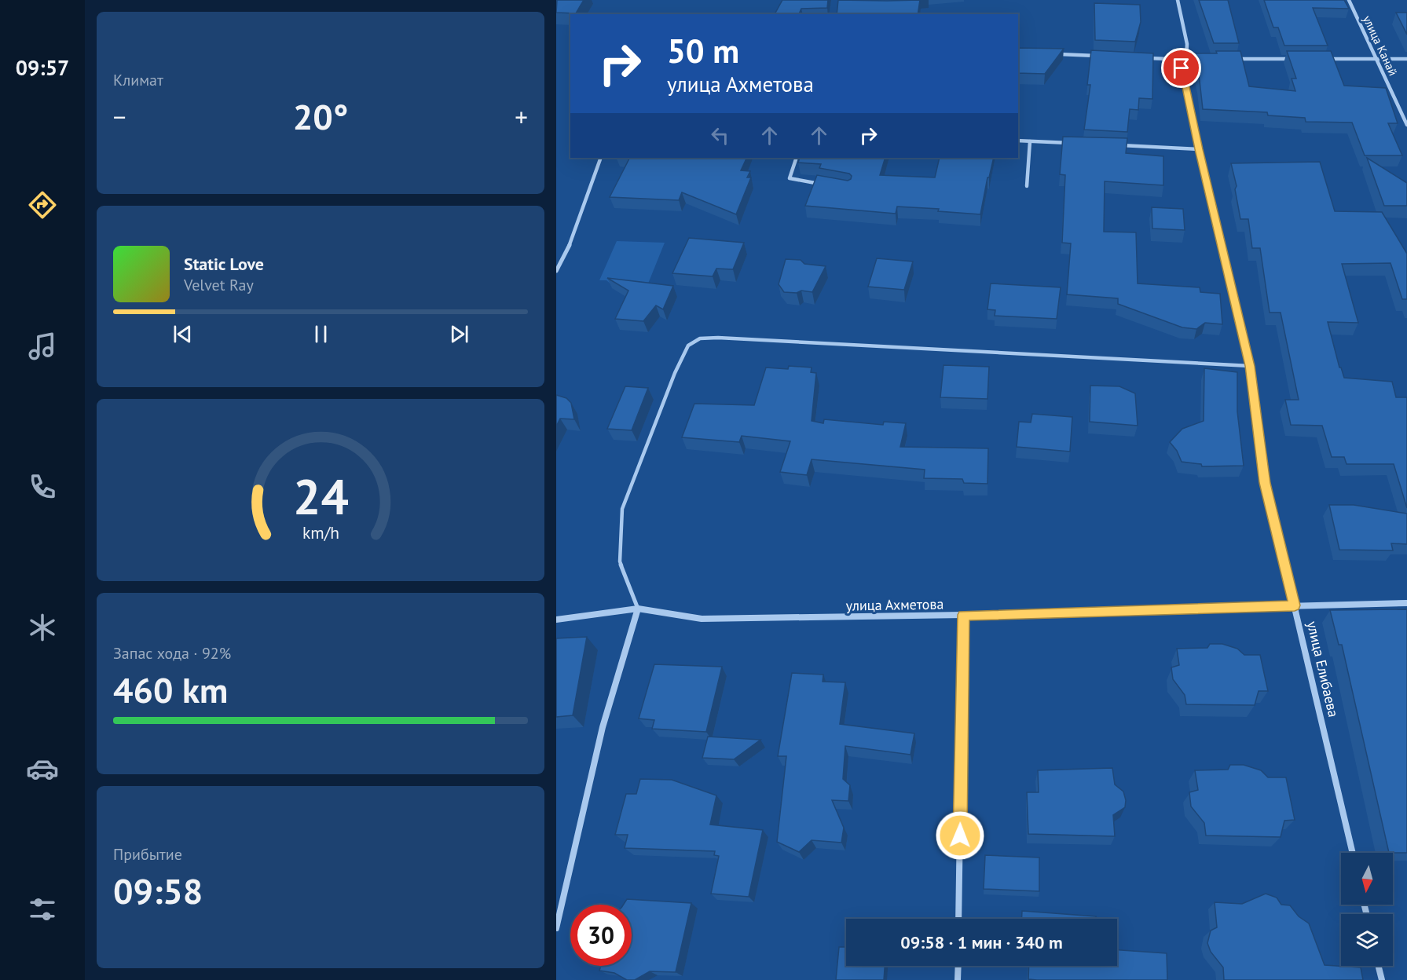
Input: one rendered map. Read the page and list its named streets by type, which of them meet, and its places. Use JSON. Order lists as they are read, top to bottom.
{
  "streets": {
    "street": ["улица Канай", "улица Ахметова", "улица Елибаева"]
  },
  "crossings": [
    ["улица Ахметова", "улица Елибаева"]
  ],
  "north": "bottom",
  "page": {
    "tabs": "09:57",
    "tile": [
      "Климат",
      ["Запас хода · 92%", "460 km"],
      ["Прибытие", "09:58"]
    ],
    "turn": ["50 m", "улица Ахметова"],
    "heat": ["−", "20°", "+"],
    "song": ["Static Love", "Velvet Ray"],
    "limit": "30",
    "trip": "09:58 · 1 мин · 340 m",
    "gauge": ["24", "km/h"]
  }
}
